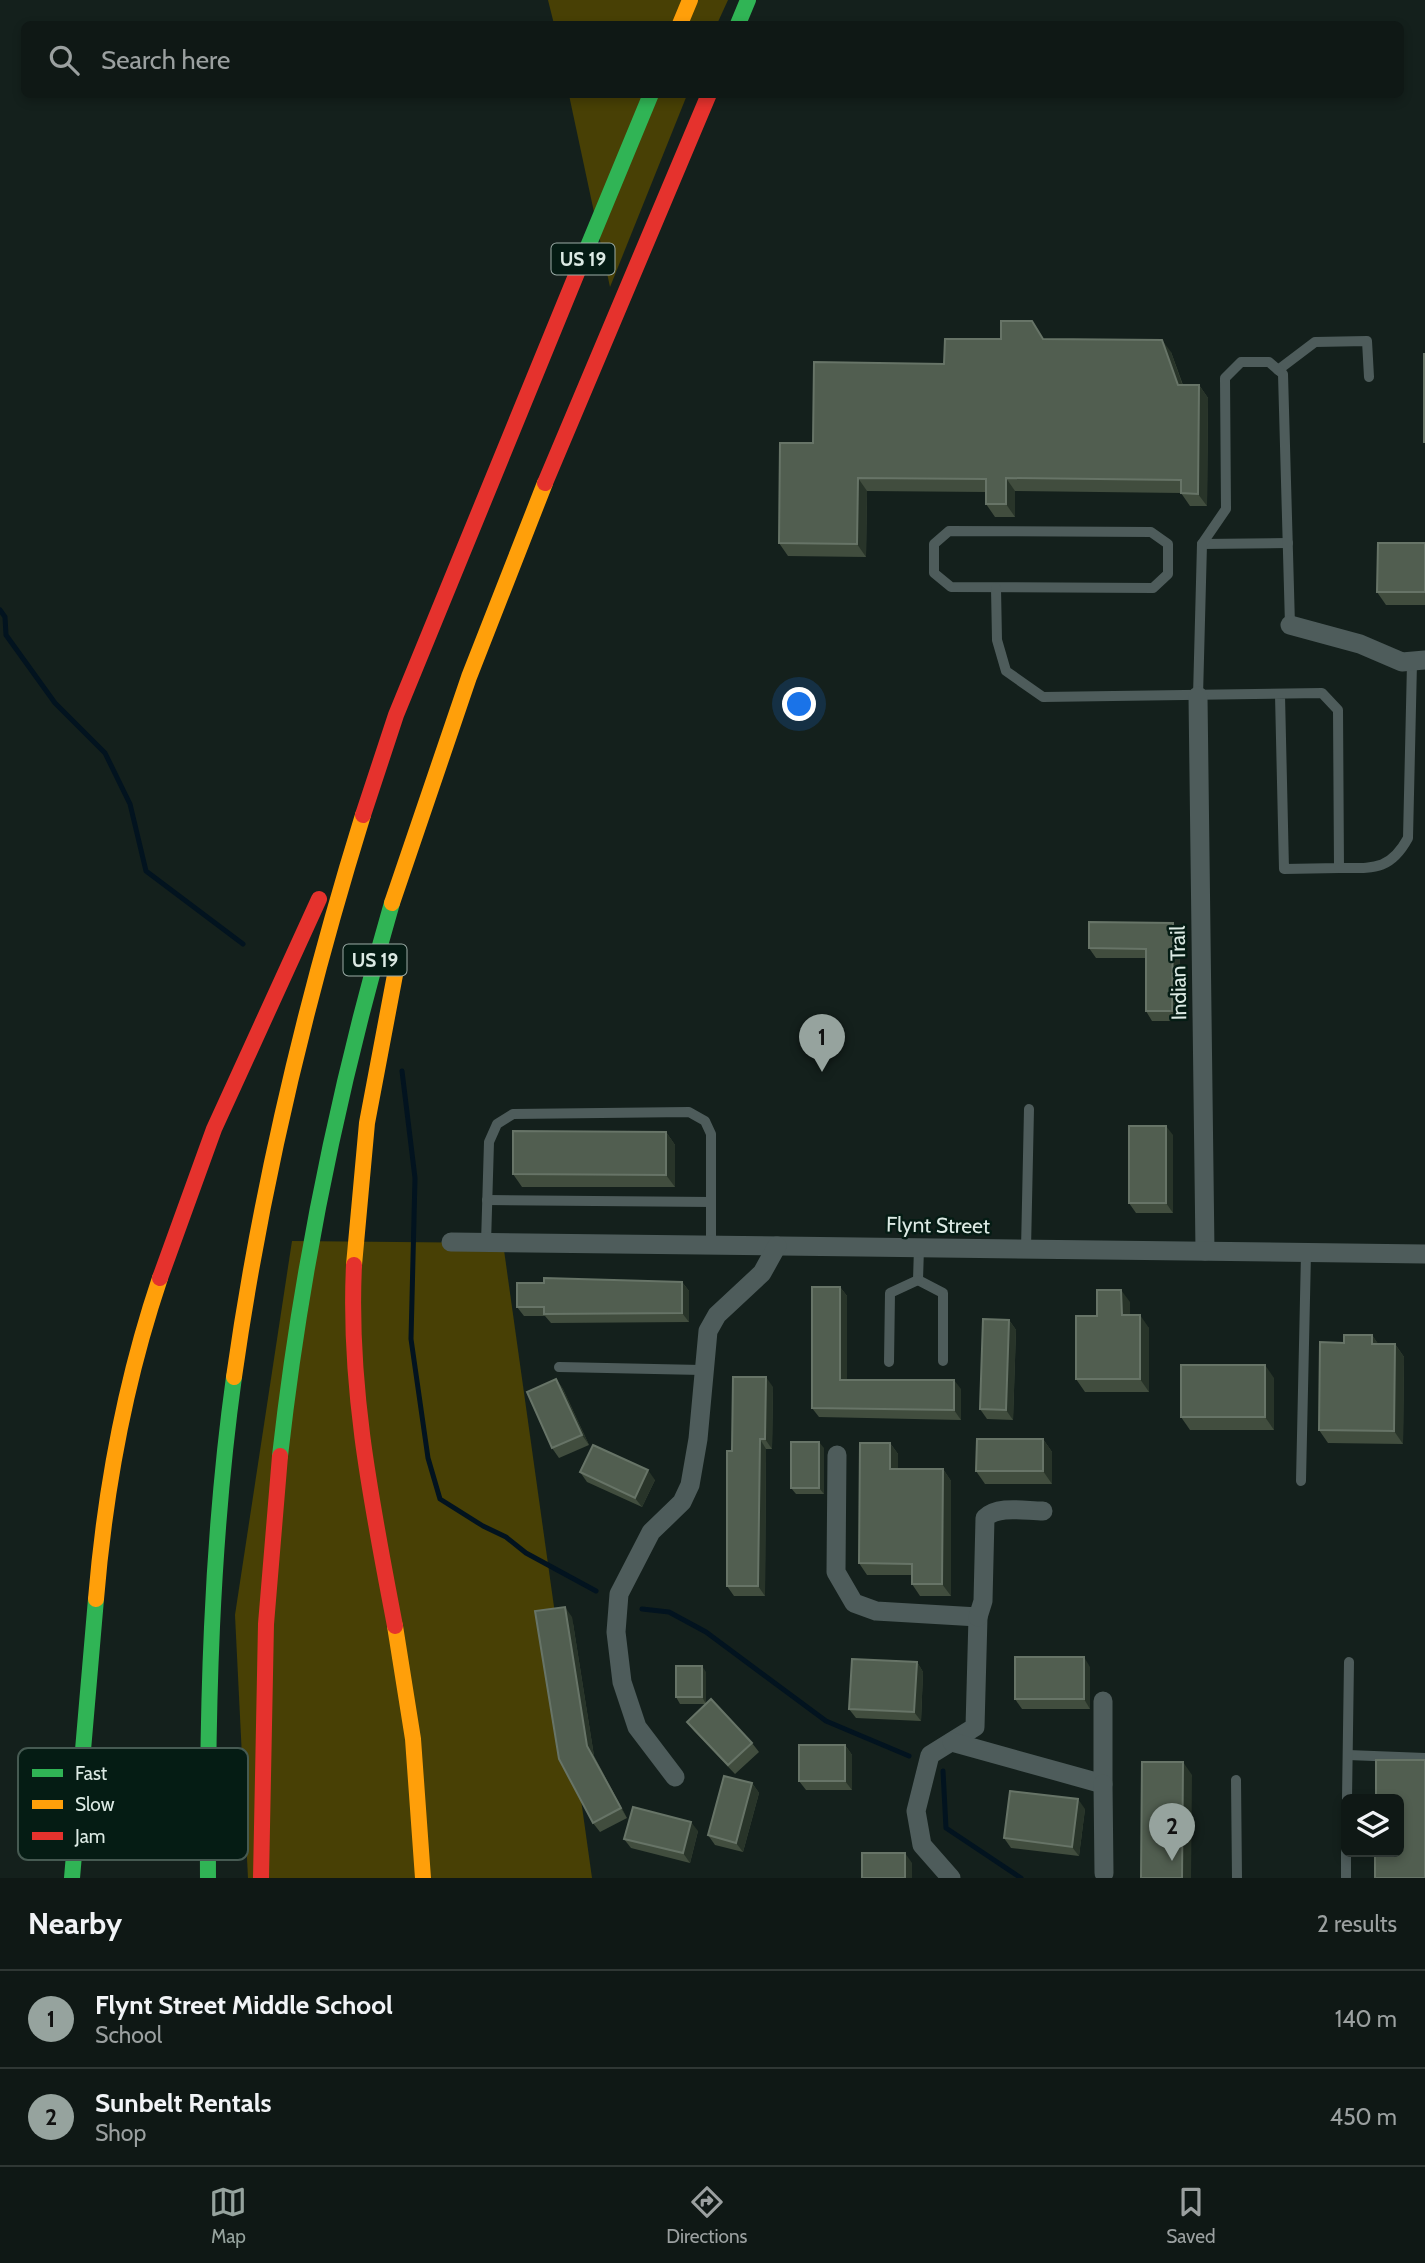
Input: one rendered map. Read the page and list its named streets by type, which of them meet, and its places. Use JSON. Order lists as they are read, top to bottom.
{
  "streets": {
    "highway": ["US 19"],
    "street": ["Indian Trail", "Flynt Street"]
  },
  "crossings": [
    ["Indian Trail", "Flynt Street"]
  ],
  "legend": ["Fast", "Slow", "Jam"],
  "page": {
    "search": "Search here",
    "pins": ["1", "2"],
    "heading": ["Nearby", "2 results"],
    "list": [
      {
        "mark": "1",
        "name": "Flynt Street Middle School",
        "note": "School",
        "value": "140 m"
      },
      {
        "mark": "2",
        "name": "Sunbelt Rentals",
        "note": "Shop",
        "value": "450 m"
      }
    ],
    "nav": ["Map", "Directions", "Saved"]
  }
}
